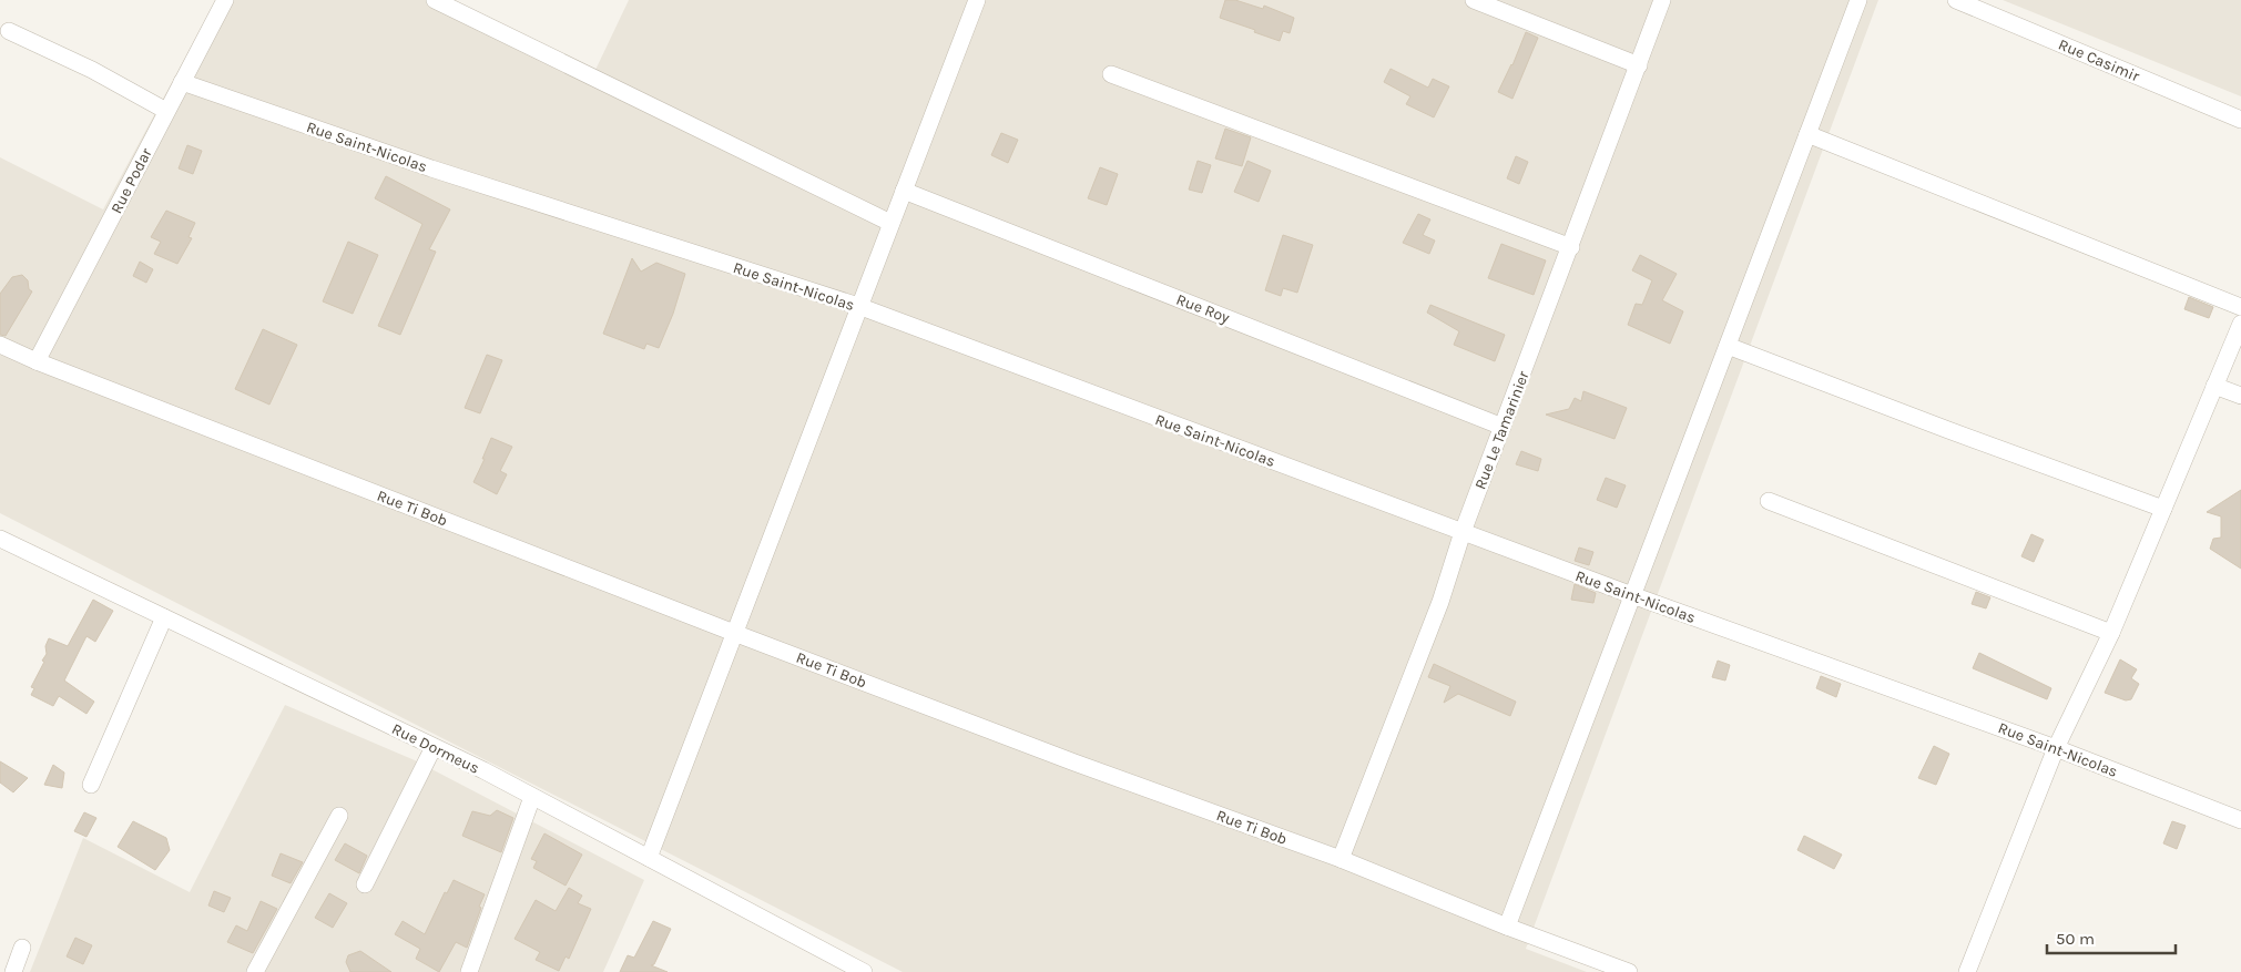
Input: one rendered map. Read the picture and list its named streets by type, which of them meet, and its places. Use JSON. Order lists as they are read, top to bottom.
{
  "streets": {
    "street": [
      "Rue Casimir",
      "Rue Saint-Nicolas",
      "Rue Podar",
      "Rue Roy",
      "Rue Le Tamarinier",
      "Rue Ti Bob",
      "Rue Dormeus"
    ]
  },
  "crossings": [
    ["Rue Saint-Nicolas", "Rue Podar"],
    ["Rue Saint-Nicolas", "Rue Le Tamarinier"],
    ["Rue Podar", "Rue Ti Bob"],
    ["Rue Roy", "Rue Le Tamarinier"],
    ["Rue Le Tamarinier", "Rue Ti Bob"]
  ],
  "scale_bar": "50 m"
}
